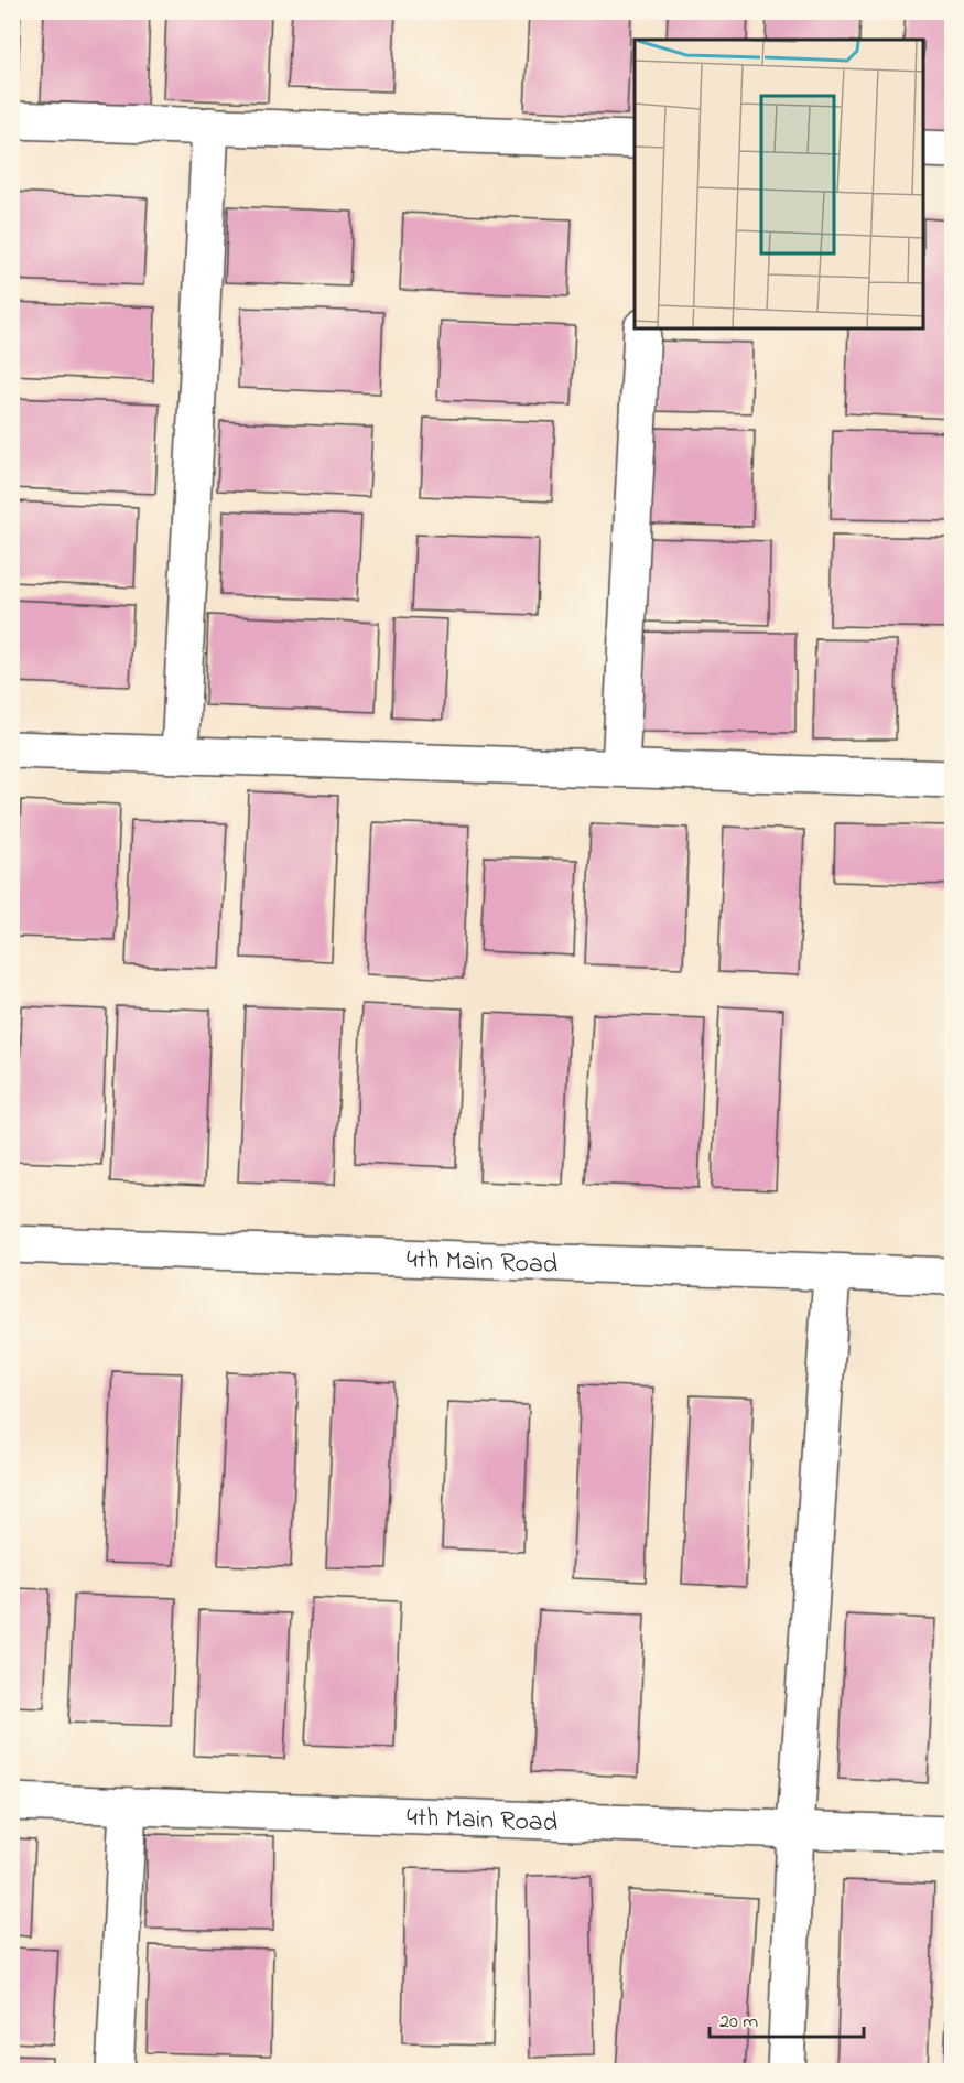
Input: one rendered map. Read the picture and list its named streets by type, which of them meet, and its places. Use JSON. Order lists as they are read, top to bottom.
{
  "streets": {
    "street": ["4th Main Road"]
  },
  "scale_bar": "20 m"
}
